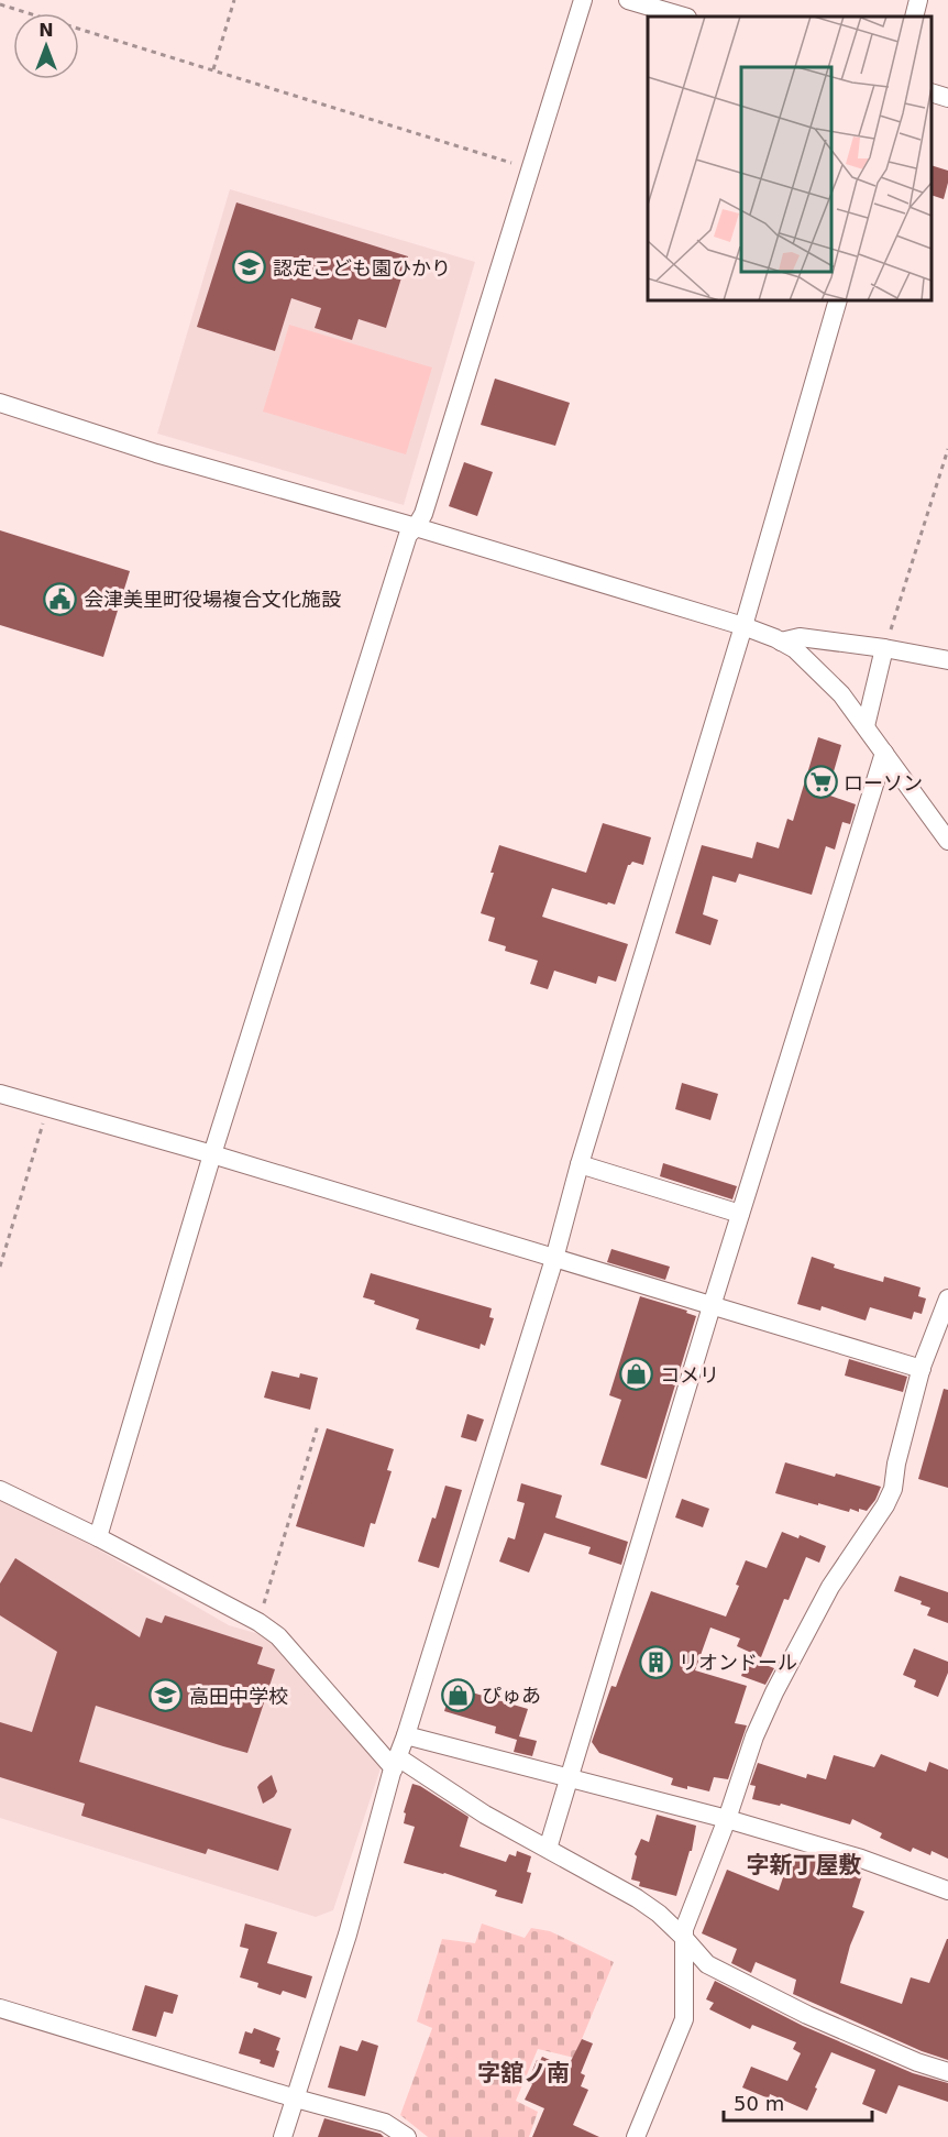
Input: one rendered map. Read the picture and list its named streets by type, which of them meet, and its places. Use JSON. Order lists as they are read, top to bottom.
{
  "districts": ["字新丁屋敷", "字舘ノ南"],
  "places": {
    "school or university": ["認定こども園ひかり", "高田中学校"],
    "public building": ["会津美里町役場複合文化施設"],
    "supermarket": ["ローソン"],
    "shop": ["コメリ", "ぴゅあ"],
    "building": ["リオンドール"]
  },
  "scale_bar": "50 m",
  "north": "top"
}
